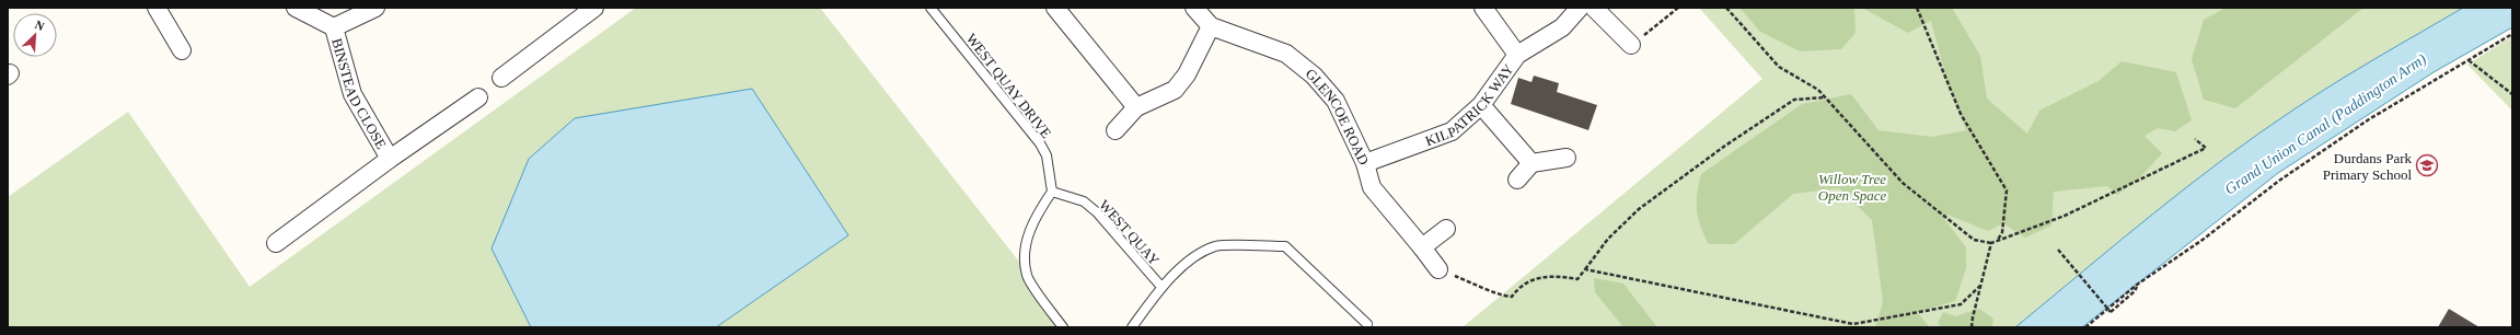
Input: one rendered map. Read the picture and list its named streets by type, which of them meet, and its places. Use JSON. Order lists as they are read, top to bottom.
{
  "streets": {
    "street": ["BINSTEAD CLOSE", "KILPATRICK WAY", "GLENCOE ROAD"],
    "lane": ["WEST QUAY DRIVE", "WEST QUAY"]
  },
  "crossings": [
    ["WEST QUAY DRIVE", "WEST QUAY"],
    ["KILPATRICK WAY", "GLENCOE ROAD"]
  ],
  "water": ["Grand Union Canal (Paddington Arm)"],
  "parks": ["Willow Tree Open Space"],
  "places": {
    "school or university": ["Durdans Park Primary School"]
  },
  "north": "top right"
}
